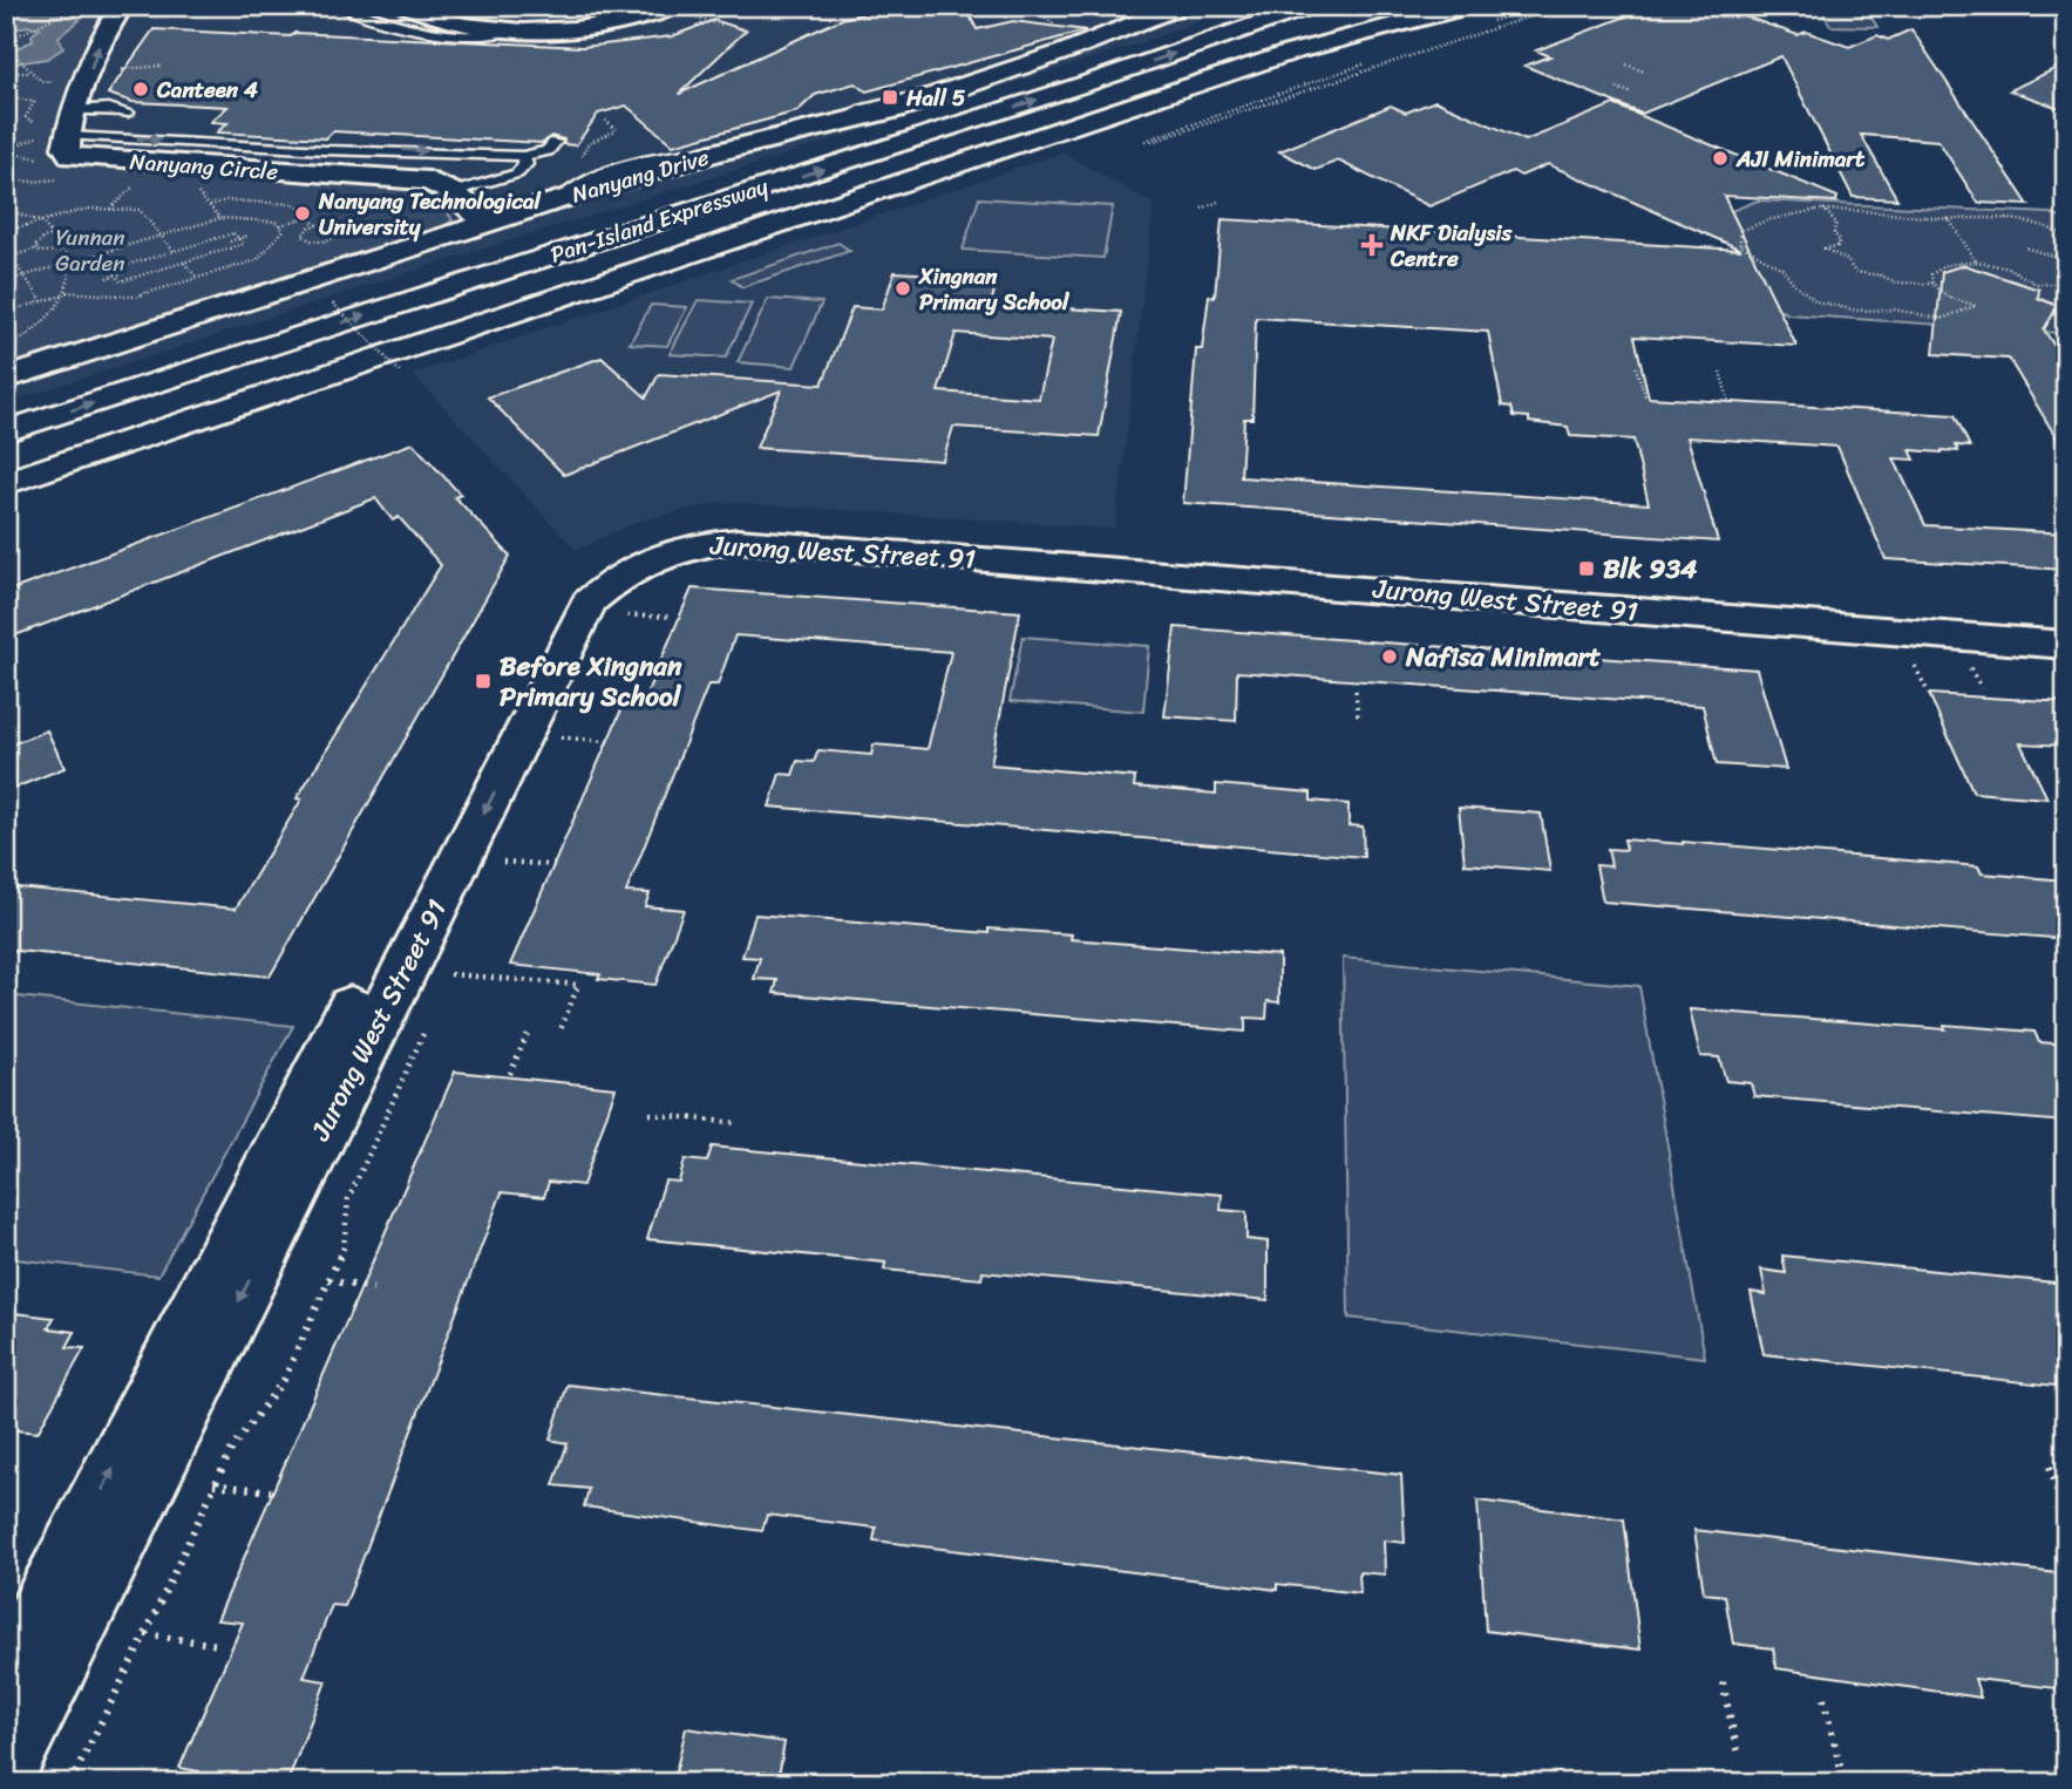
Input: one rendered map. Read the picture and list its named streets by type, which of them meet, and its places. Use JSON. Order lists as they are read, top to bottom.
{
  "streets": {
    "main road": [
      "Nanyang Circle",
      "Nanyang Drive",
      "Pan-Island Expressway",
      "Jurong West Street 91"
    ]
  },
  "crossings": [
    ["Nanyang Circle", "Nanyang Drive"]
  ],
  "parks": ["Yunnan Garden"],
  "places": {
    "other": [
      "Canteen 4",
      "AJI Minimart",
      "Nanyang Technological University",
      "Xingnan Primary School",
      "Nafisa Minimart"
    ],
    "transit": ["Hall 5", "Blk 934", "Before Xingnan Primary School"],
    "health": ["NKF Dialysis Centre"]
  }
}
